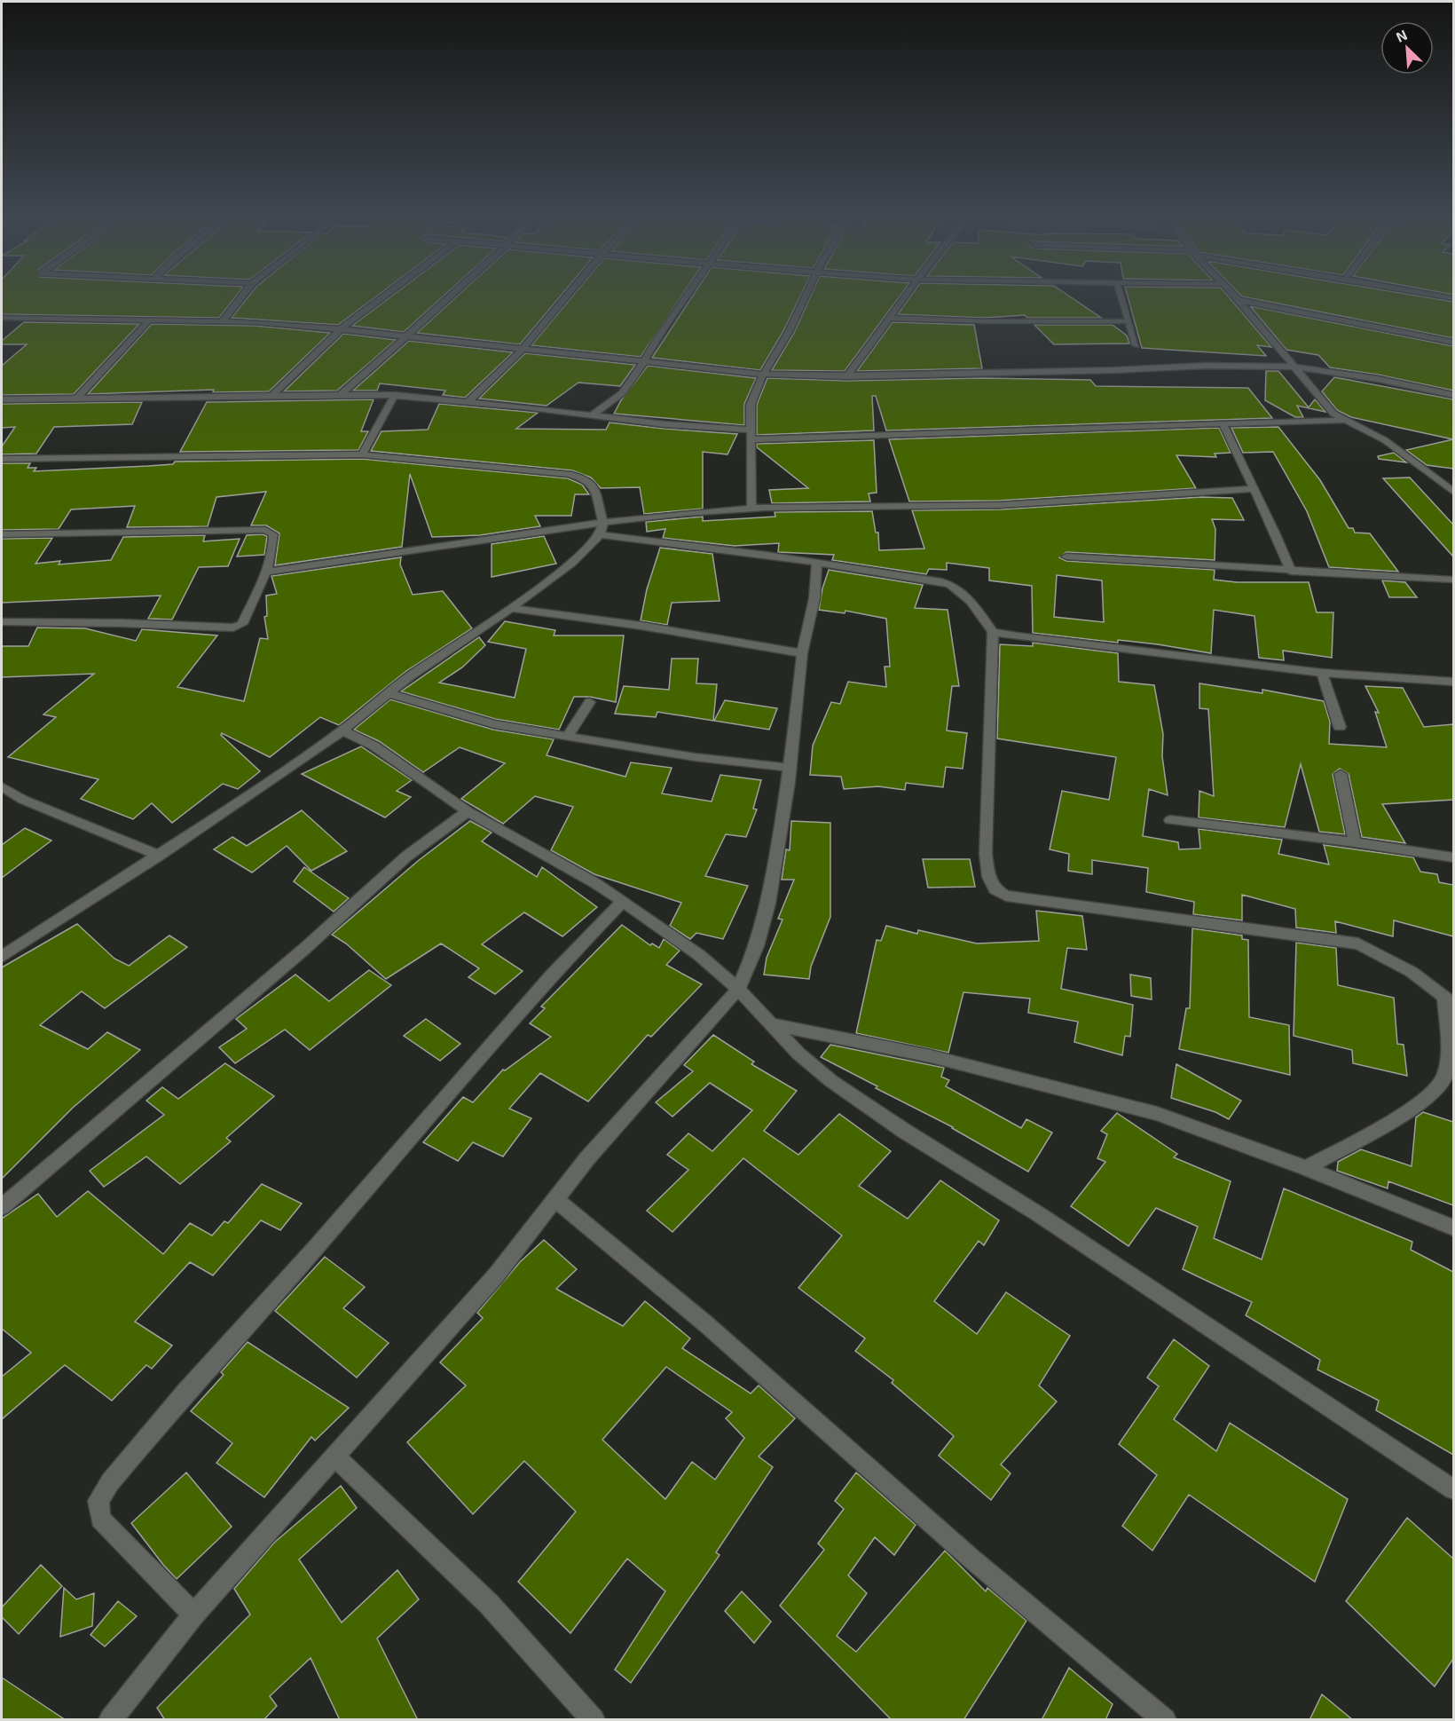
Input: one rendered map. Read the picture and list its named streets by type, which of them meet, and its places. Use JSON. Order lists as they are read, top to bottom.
{
  "north": "top left"
}
